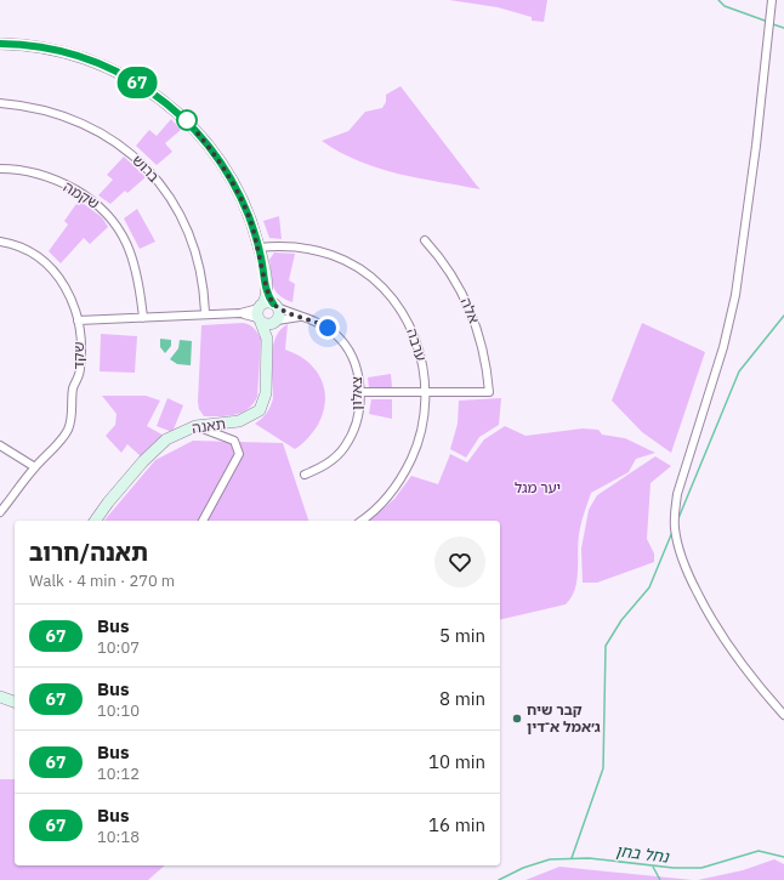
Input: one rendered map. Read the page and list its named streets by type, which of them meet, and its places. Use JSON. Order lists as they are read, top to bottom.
{
  "streets": {
    "street": [
      "ברוש",
      "שקמה",
      "אלה",
      "ערבה",
      "שקד",
      "צאלון",
      "תאנה"
    ]
  },
  "crossings": [
    ["אלה", "ערבה"],
    ["ערבה", "תאנה"],
    ["צאלון", "תאנה"]
  ],
  "water": ["נחל בחן"],
  "parks": ["יער מגל"],
  "places": ["קבר שיח ג׳אמל א־דין"],
  "lines": ["bus line 67"],
  "page": {
    "on_map": "67",
    "heading": ["תאנה/חרוב", "Walk · 4 min · 270 m"],
    "list": [
      {
        "mark": "67",
        "name": "Bus",
        "note": "10:07",
        "value": "5 min"
      },
      {
        "mark": "67",
        "name": "Bus",
        "note": "10:10",
        "value": "8 min"
      },
      {
        "mark": "67",
        "name": "Bus",
        "note": "10:12",
        "value": "10 min"
      },
      {
        "mark": "67",
        "name": "Bus",
        "note": "10:18",
        "value": "16 min"
      }
    ]
  }
}
